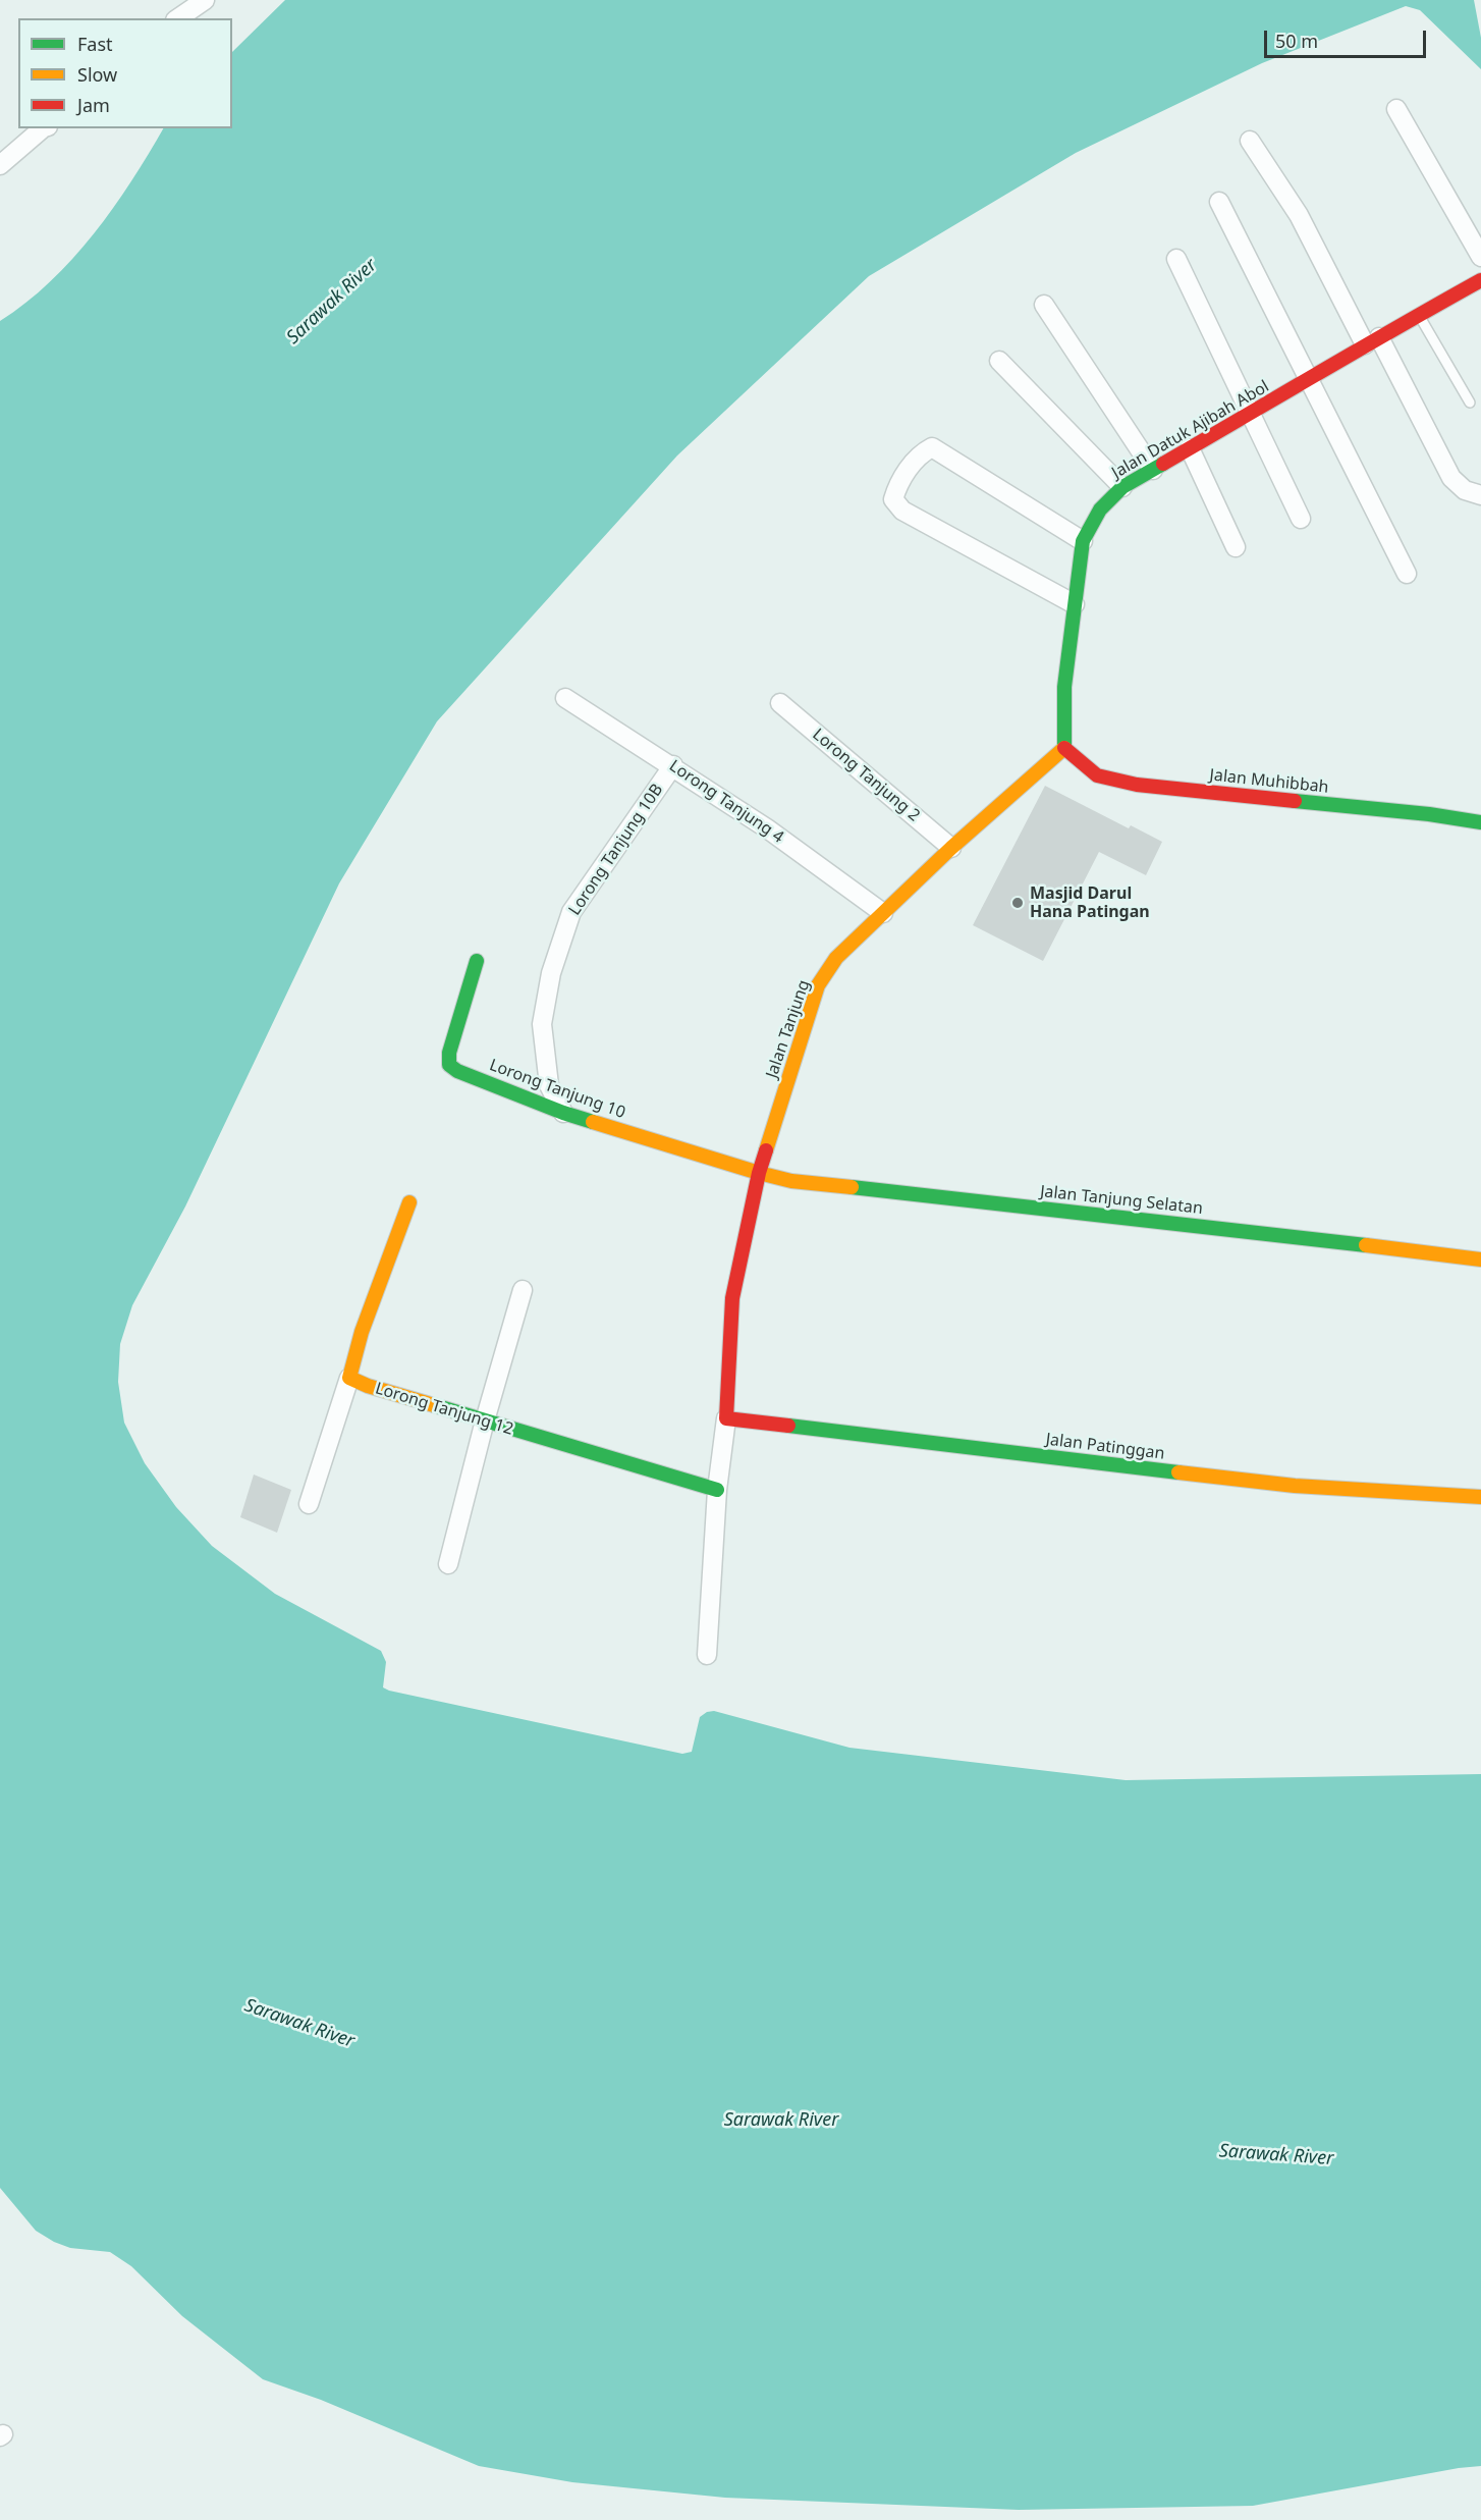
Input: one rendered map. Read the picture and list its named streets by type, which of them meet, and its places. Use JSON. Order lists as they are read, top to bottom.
{
  "streets": {
    "main road": [
      "Jalan Datuk Ajibah Abol",
      "Jalan Muhibbah",
      "Jalan Tanjung",
      "Lorong Tanjung 10",
      "Jalan Tanjung Selatan",
      "Lorong Tanjung 12",
      "Jalan Patinggan"
    ],
    "street": ["Lorong Tanjung 2", "Lorong Tanjung 4", "Lorong Tanjung 10B"]
  },
  "crossings": [
    ["Jalan Datuk Ajibah Abol", "Jalan Muhibbah"],
    ["Jalan Datuk Ajibah Abol", "Jalan Tanjung"],
    ["Lorong Tanjung 2", "Jalan Tanjung"],
    ["Jalan Muhibbah", "Jalan Tanjung"],
    ["Lorong Tanjung 4", "Lorong Tanjung 10B"],
    ["Lorong Tanjung 4", "Jalan Tanjung"],
    ["Lorong Tanjung 10B", "Lorong Tanjung 10"],
    ["Jalan Tanjung", "Lorong Tanjung 10"],
    ["Jalan Tanjung", "Jalan Tanjung Selatan"],
    ["Jalan Tanjung", "Jalan Patinggan"],
    ["Lorong Tanjung 10", "Jalan Tanjung Selatan"]
  ],
  "water": ["Sarawak River"],
  "places": ["Masjid Darul Hana Patingan"],
  "legend": ["Fast", "Slow", "Jam"],
  "scale_bar": "50 m"
}
